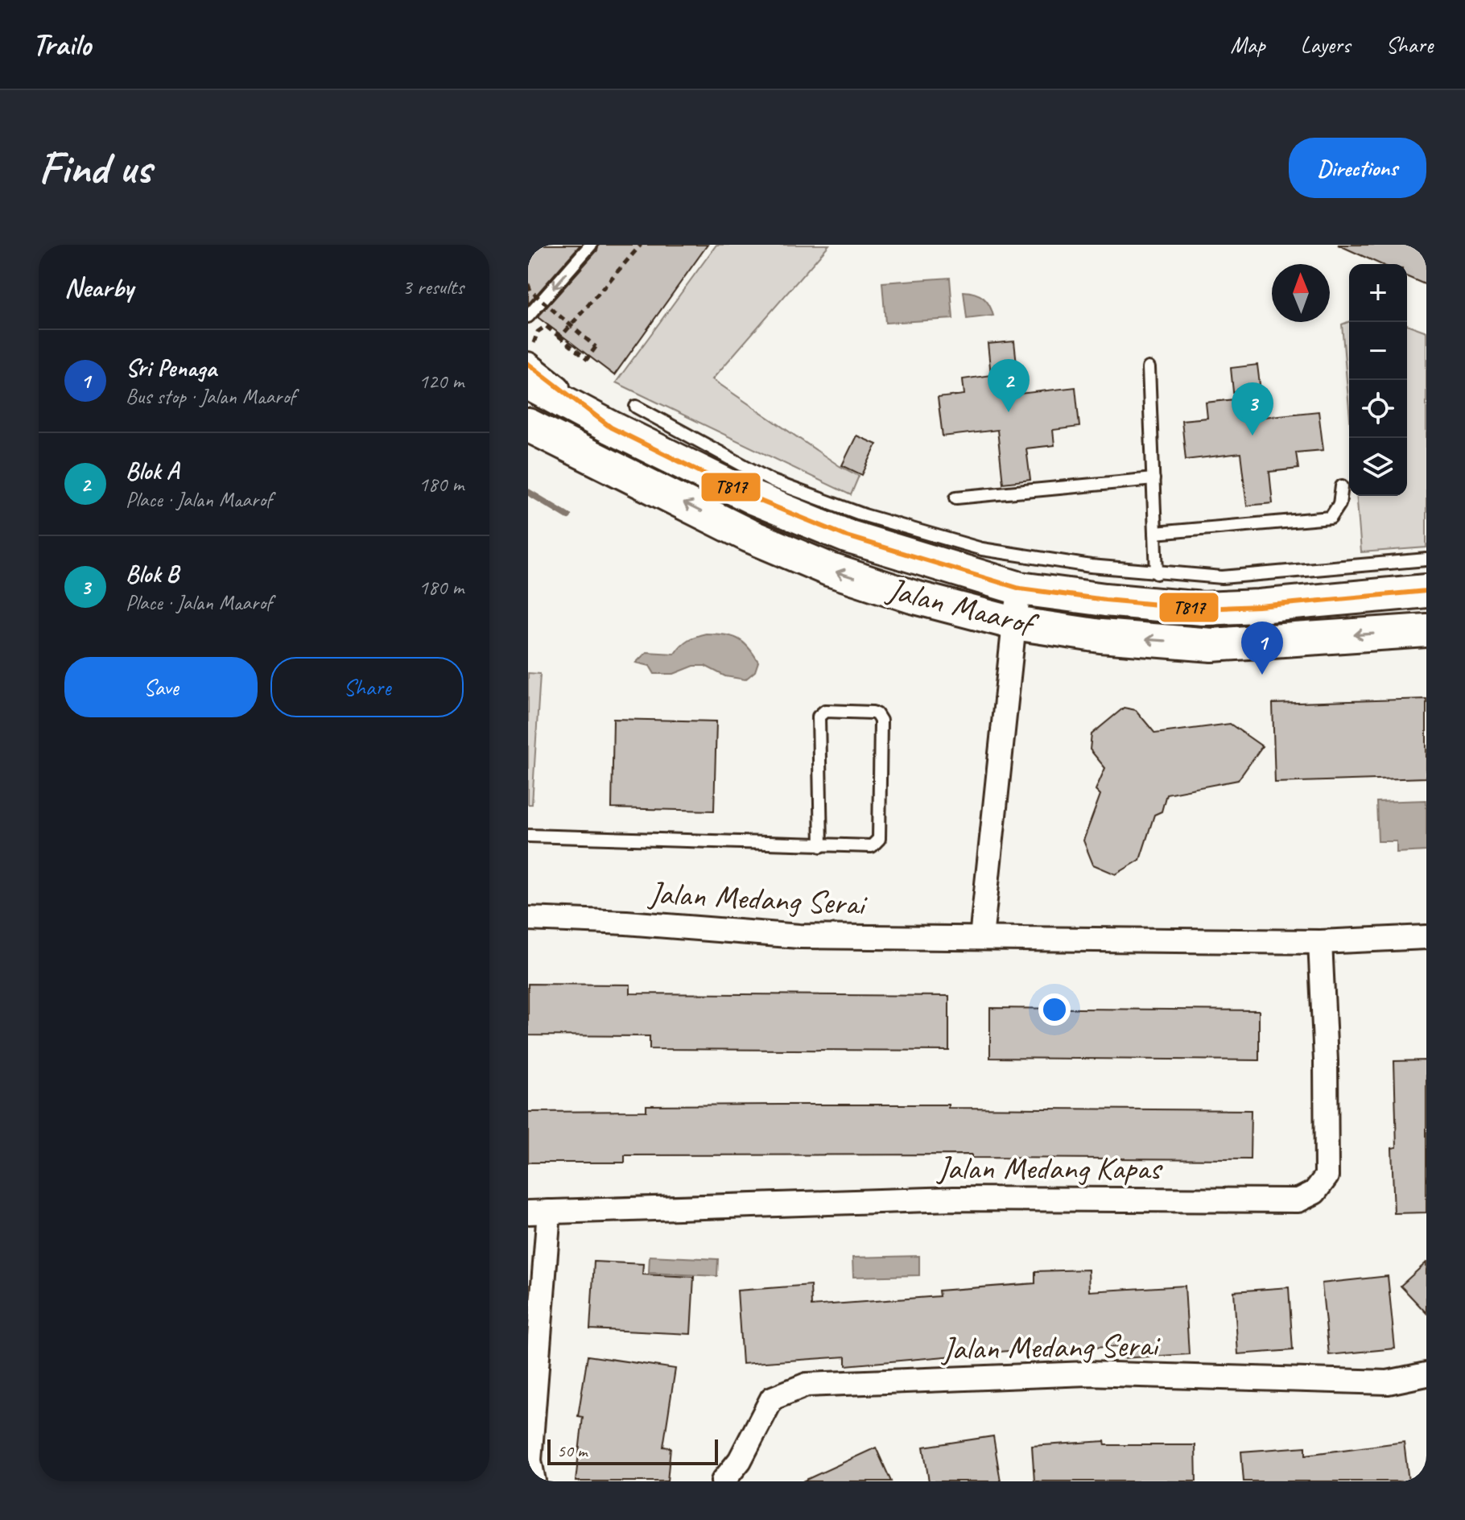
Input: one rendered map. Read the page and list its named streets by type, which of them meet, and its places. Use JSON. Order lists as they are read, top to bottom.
{
  "streets": {
    "main road": ["Jalan Maarof"],
    "street": ["Jalan Medang Serai", "Jalan Medang Kapas"]
  },
  "crossings": [
    ["Jalan Medang Serai", "Jalan Medang Kapas"]
  ],
  "lines": ["transit line T817"],
  "scale_bar": "50 m",
  "north": "top",
  "page": {
    "header": "Trailo",
    "nav": ["Map", "Layers", "Share"],
    "buttons": [
      "Directions",
      ["Save", "Share"]
    ],
    "title": "Find us",
    "heading": ["Nearby", "3 results"],
    "map_buttons": ["+", "−"],
    "list": [
      {
        "mark": "1",
        "name": "Sri Penaga",
        "note": "Bus stop · Jalan Maarof",
        "value": "120 m"
      },
      {
        "mark": "2",
        "name": "Blok A",
        "note": "Place · Jalan Maarof",
        "value": "180 m"
      },
      {
        "mark": "3",
        "name": "Blok B",
        "note": "Place · Jalan Maarof",
        "value": "180 m"
      }
    ],
    "pins": ["2", "3", "1"],
    "scale": "50 m"
  }
}
